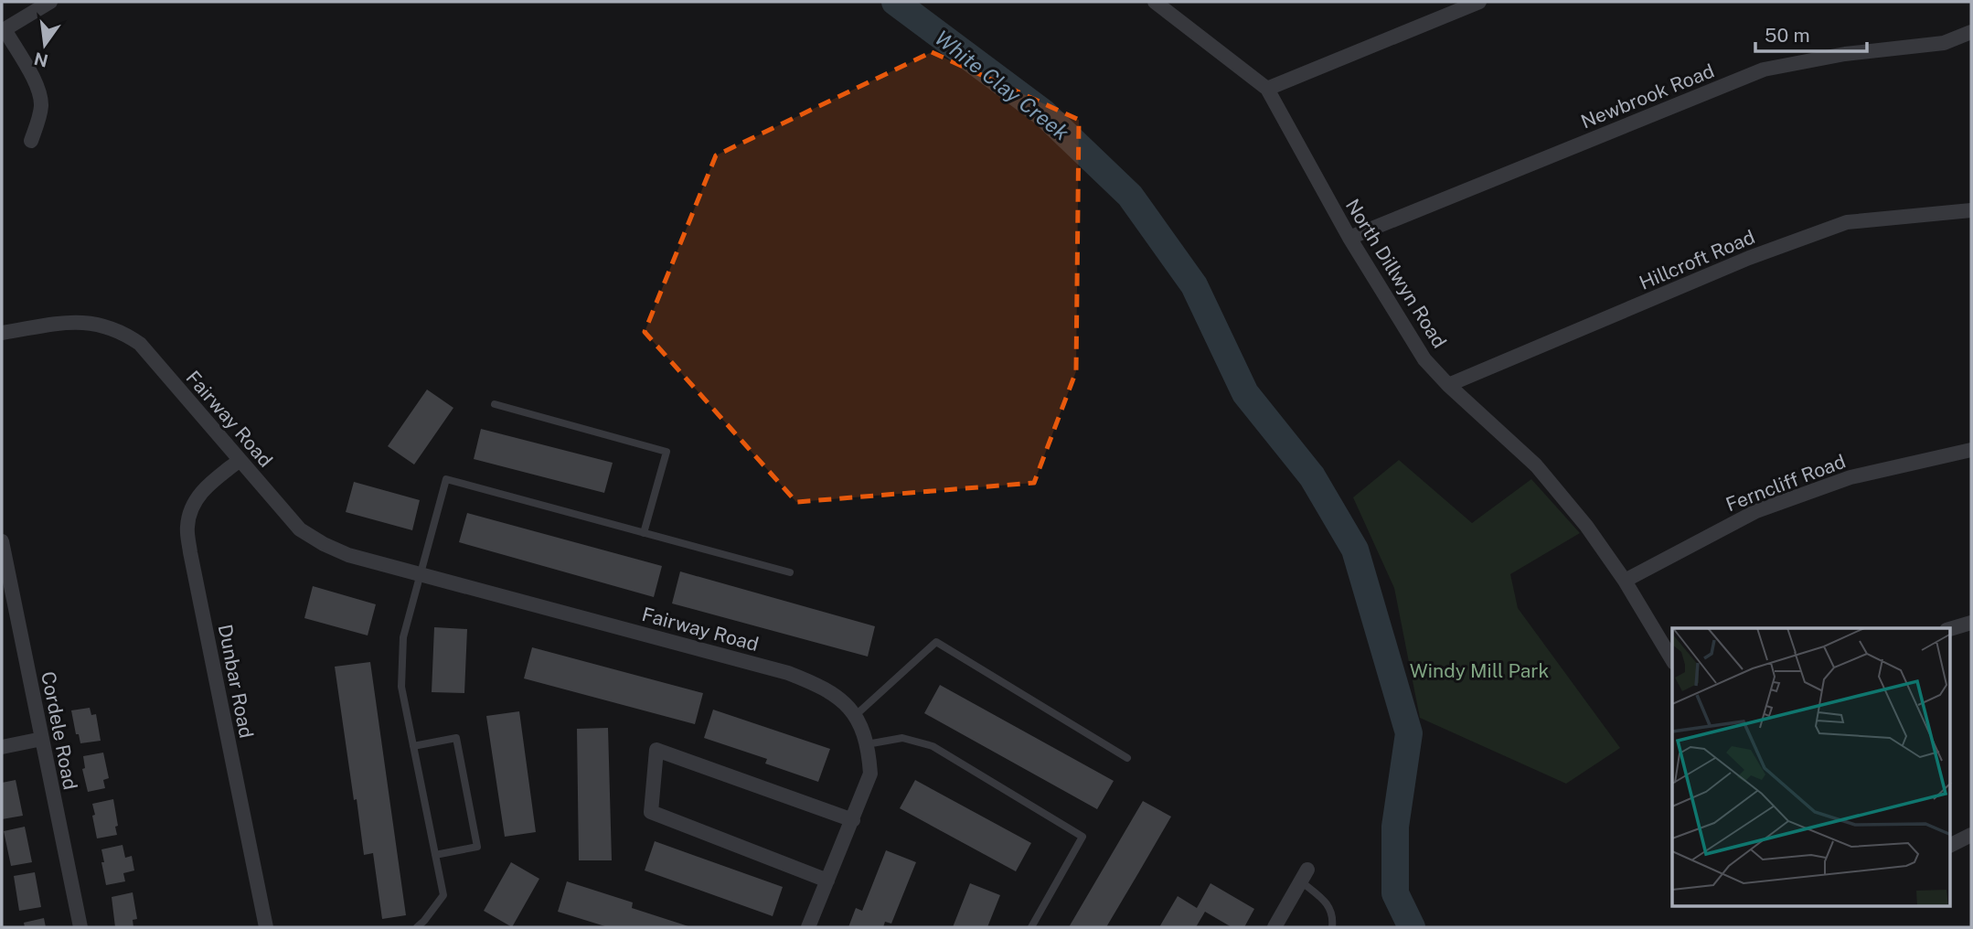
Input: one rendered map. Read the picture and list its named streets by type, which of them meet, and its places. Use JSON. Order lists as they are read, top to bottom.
{
  "streets": {
    "street": [
      "Newbrook Road",
      "Hillcroft Road",
      "North Dillwyn Road",
      "Fairway Road",
      "Ferncliff Road",
      "Dunbar Road",
      "Cordele Road"
    ]
  },
  "crossings": [
    ["Newbrook Road", "North Dillwyn Road"],
    ["Hillcroft Road", "North Dillwyn Road"],
    ["North Dillwyn Road", "Ferncliff Road"],
    ["Fairway Road", "Dunbar Road"]
  ],
  "water": ["White Clay Creek"],
  "parks": ["Windy Mill Park"],
  "scale_bar": "50 m",
  "north": "bottom"
}
